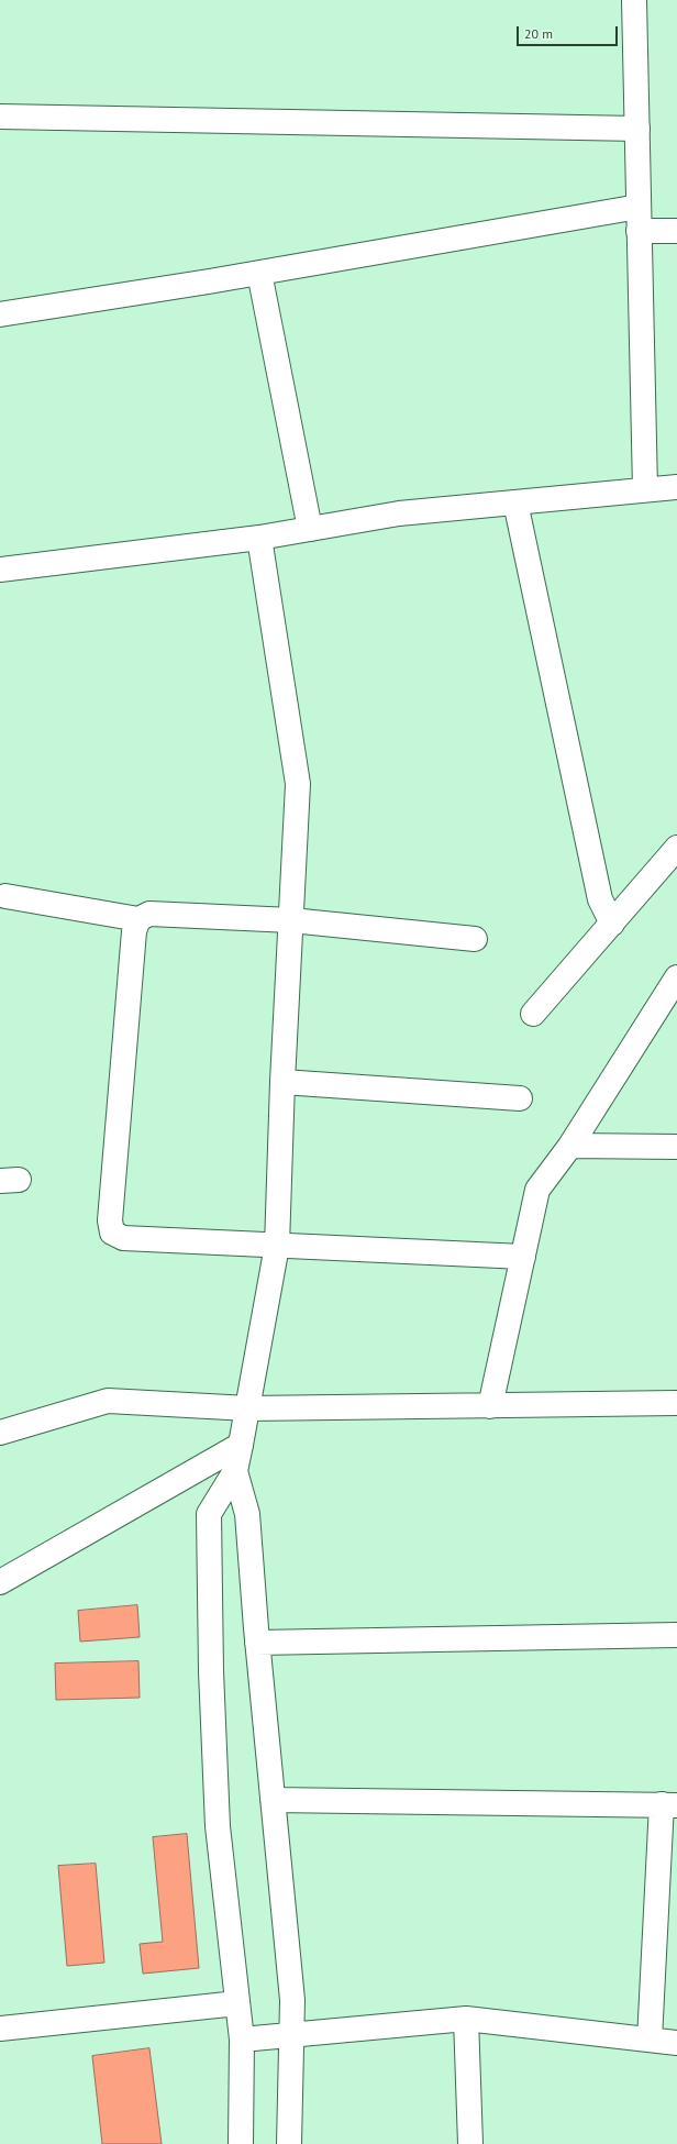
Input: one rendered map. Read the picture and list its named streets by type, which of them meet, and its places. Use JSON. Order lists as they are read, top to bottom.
{
  "scale_bar": "20 m"
}
